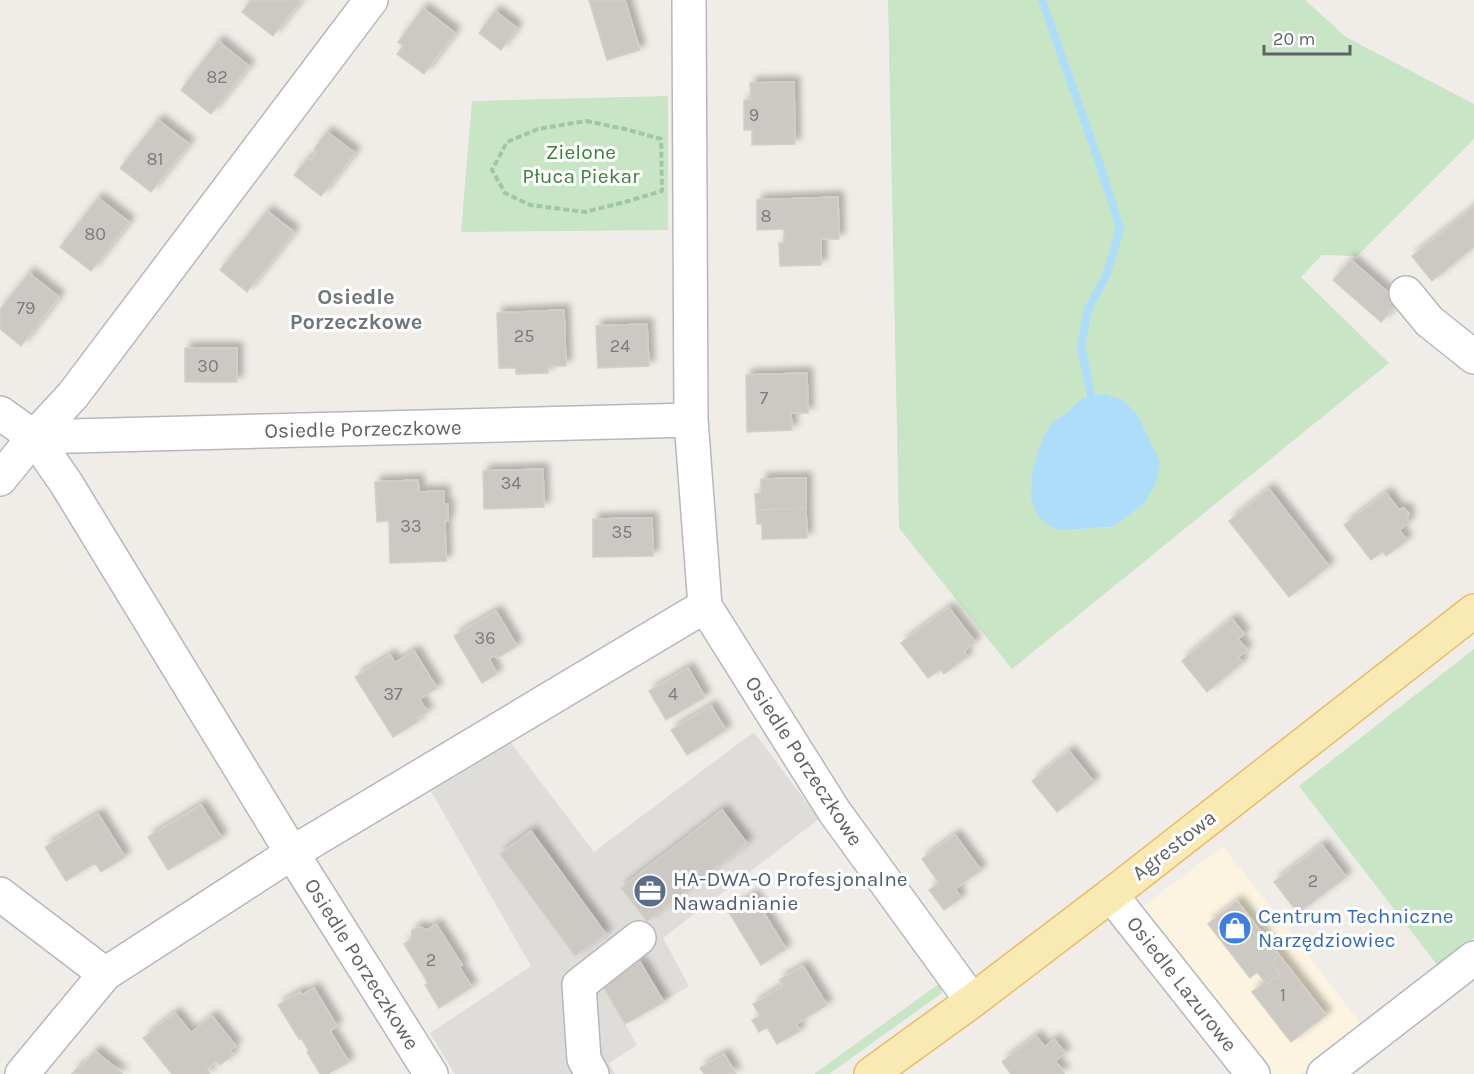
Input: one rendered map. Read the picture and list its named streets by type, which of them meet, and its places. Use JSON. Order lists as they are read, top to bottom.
{
  "streets": {
    "main road": ["Agrestowa"],
    "street": ["Osiedle Porzeczkowe", "Osiedle Lazurowe"]
  },
  "crossings": [
    ["Osiedle Porzeczkowe", "Agrestowa"],
    ["Agrestowa", "Osiedle Lazurowe"]
  ],
  "districts": ["Osiedle Porzeczkowe"],
  "parks": ["Zielone Płuca Piekar"],
  "places": {
    "office": ["HA-DWA-O Profesjonalne Nawadnianie"],
    "shop": ["Centrum Techniczne Narzędziowiec"]
  },
  "house_numbers": [
    "82",
    "9",
    "81",
    "8",
    "80",
    "79",
    "25",
    "24",
    "30",
    "7",
    "34",
    "33",
    "35",
    "36",
    "37",
    "4",
    "2",
    "2",
    "1"
  ],
  "scale_bar": "20 m"
}
